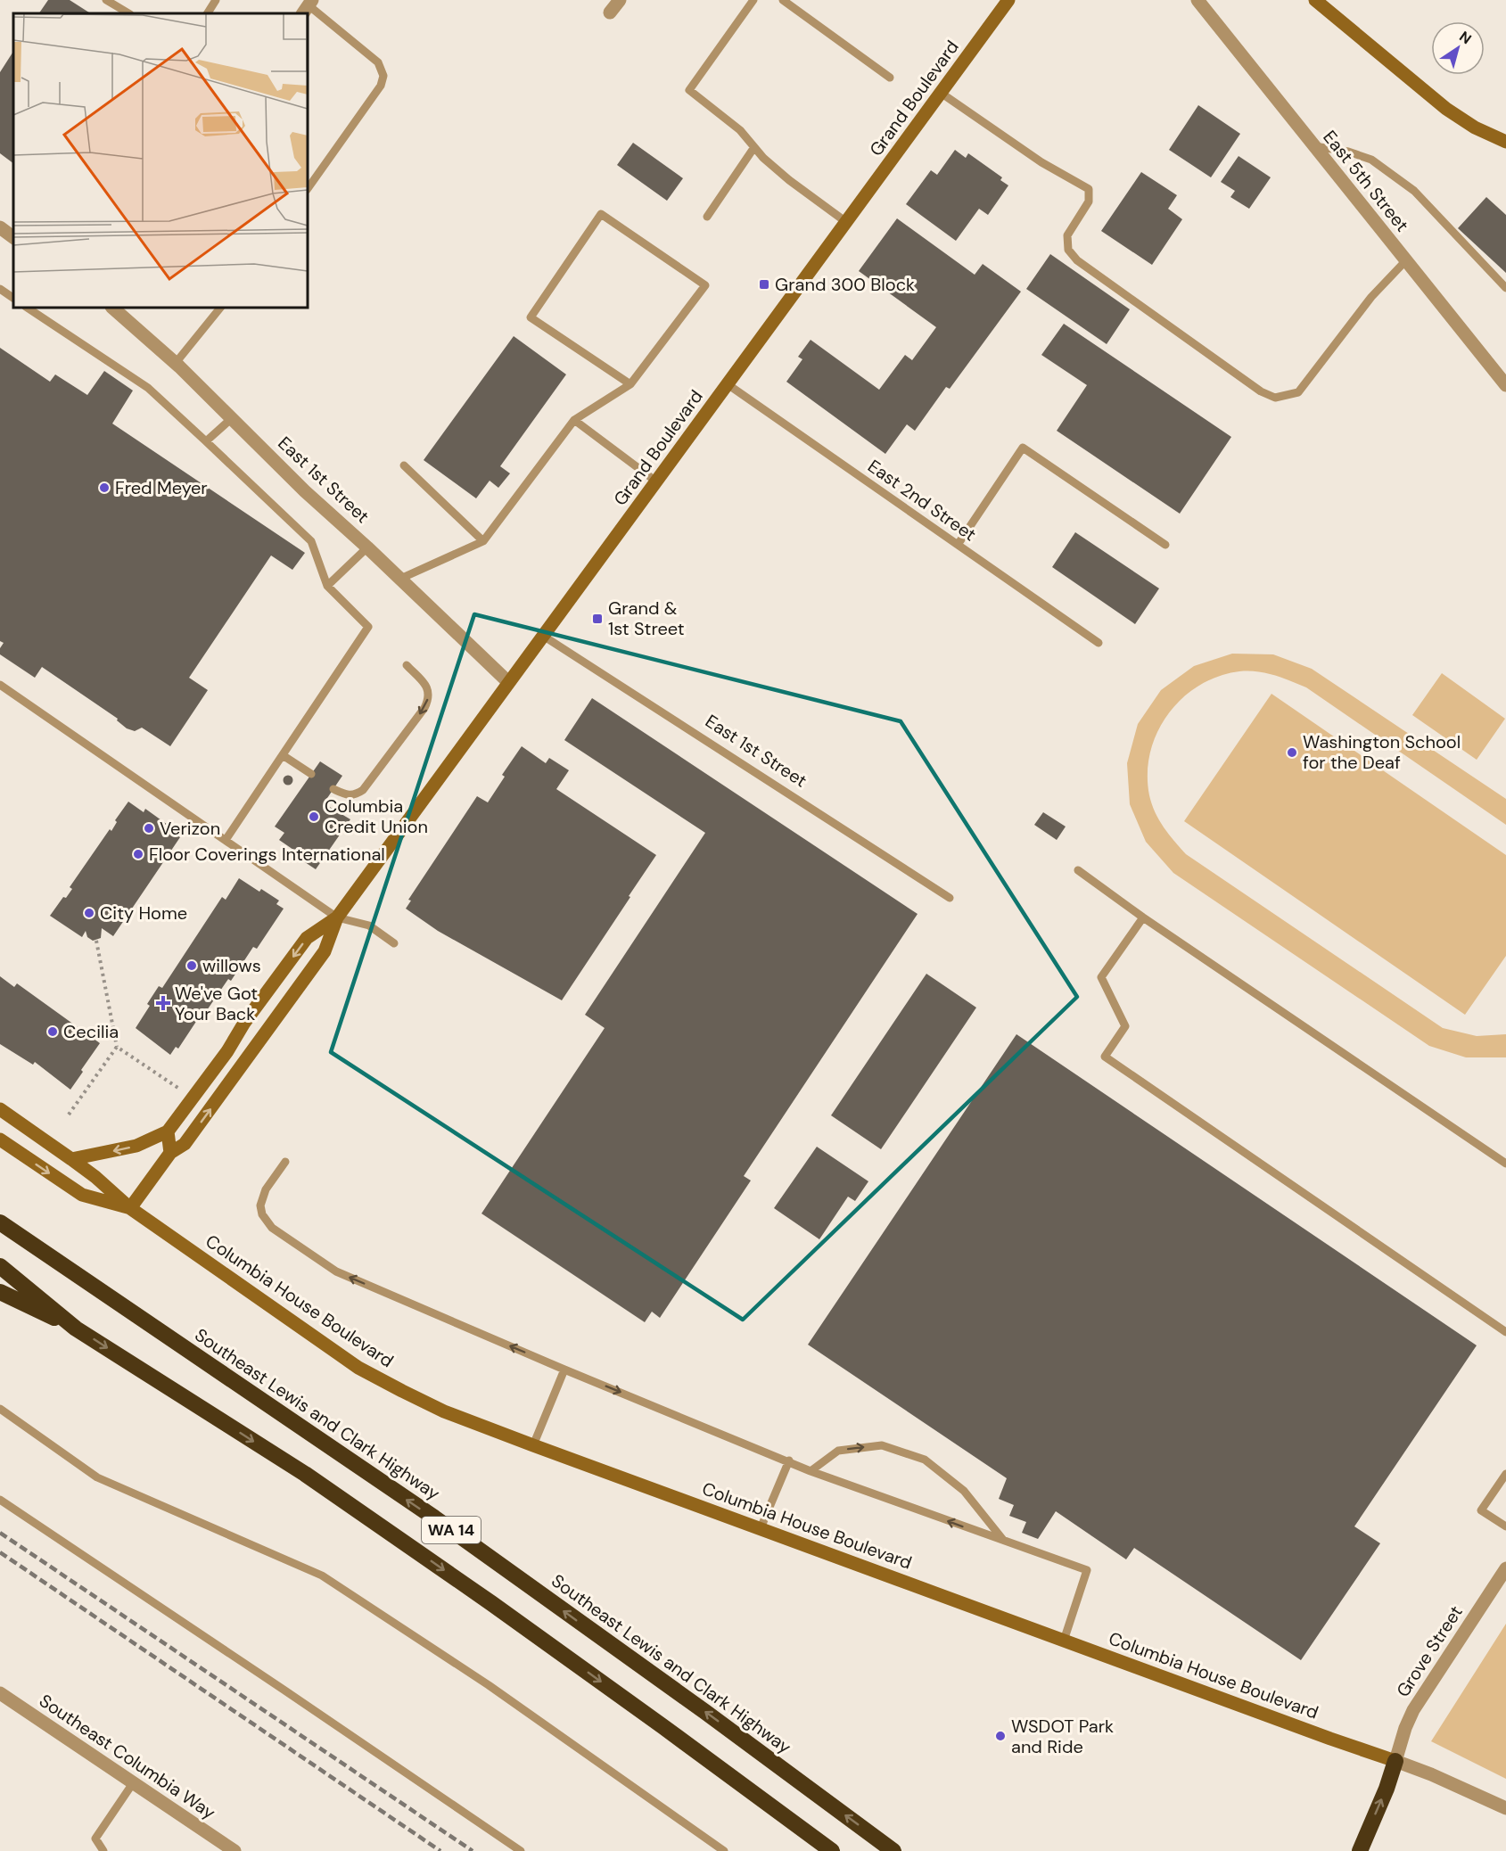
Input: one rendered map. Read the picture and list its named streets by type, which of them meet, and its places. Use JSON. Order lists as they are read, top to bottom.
{
  "streets": {
    "highway": ["Southeast Lewis and Clark Highway", "WA 14"],
    "main road": ["Grand Boulevard", "Columbia House Boulevard"],
    "street": [
      "East 5th Street",
      "East 1st Street",
      "Grove Street",
      "Southeast Columbia Way"
    ],
    "lane": ["East 2nd Street"]
  },
  "crossings": [
    ["Grand Boulevard", "East 1st Street"],
    ["Grand Boulevard", "East 2nd Street"],
    ["Grand Boulevard", "Columbia House Boulevard"],
    ["Columbia House Boulevard", "Grove Street"]
  ],
  "places": {
    "transit": ["Grand 300 Block", "Grand & 1st Street"],
    "other": [
      "Fred Meyer",
      "Washington School for the Deaf",
      "Columbia Credit Union",
      "Verizon",
      "Floor Coverings International",
      "City Home",
      "willows",
      "Cecilia",
      "WSDOT Park and Ride"
    ],
    "health": ["We've Got Your Back"]
  },
  "north": "top right"
}
